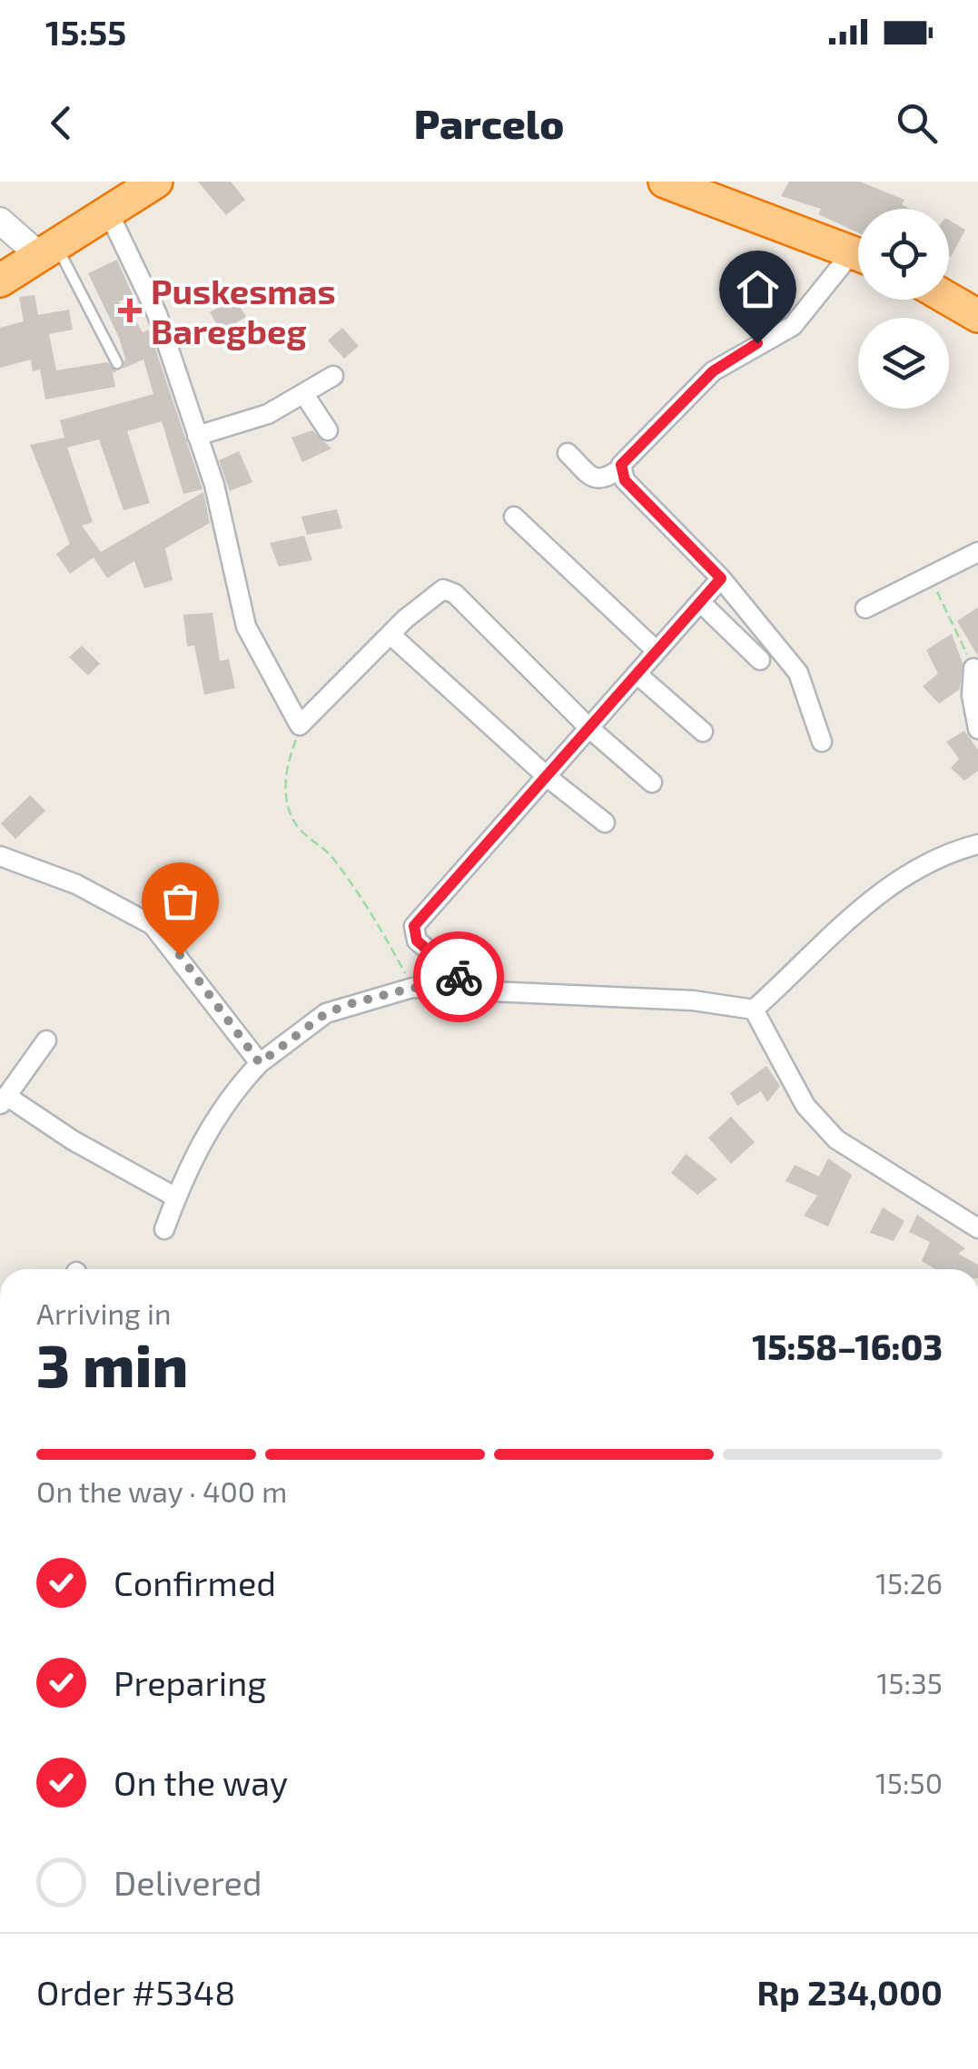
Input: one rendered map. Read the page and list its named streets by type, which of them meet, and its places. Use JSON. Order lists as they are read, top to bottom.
{
  "places": {
    "health": ["Puskesmas Baregbeg"]
  },
  "page": {
    "status": "15:55",
    "header": "Parcelo",
    "heading": ["3 min", "Arriving in", "15:58–16:03"],
    "panel": ["Order #5348", "Rp 234,000"],
    "bar": "On the way · 400 m",
    "list": [
      ["Confirmed", "15:26"],
      ["Preparing", "15:35"],
      ["On the way", "15:50"],
      "Delivered"
    ]
  }
}
